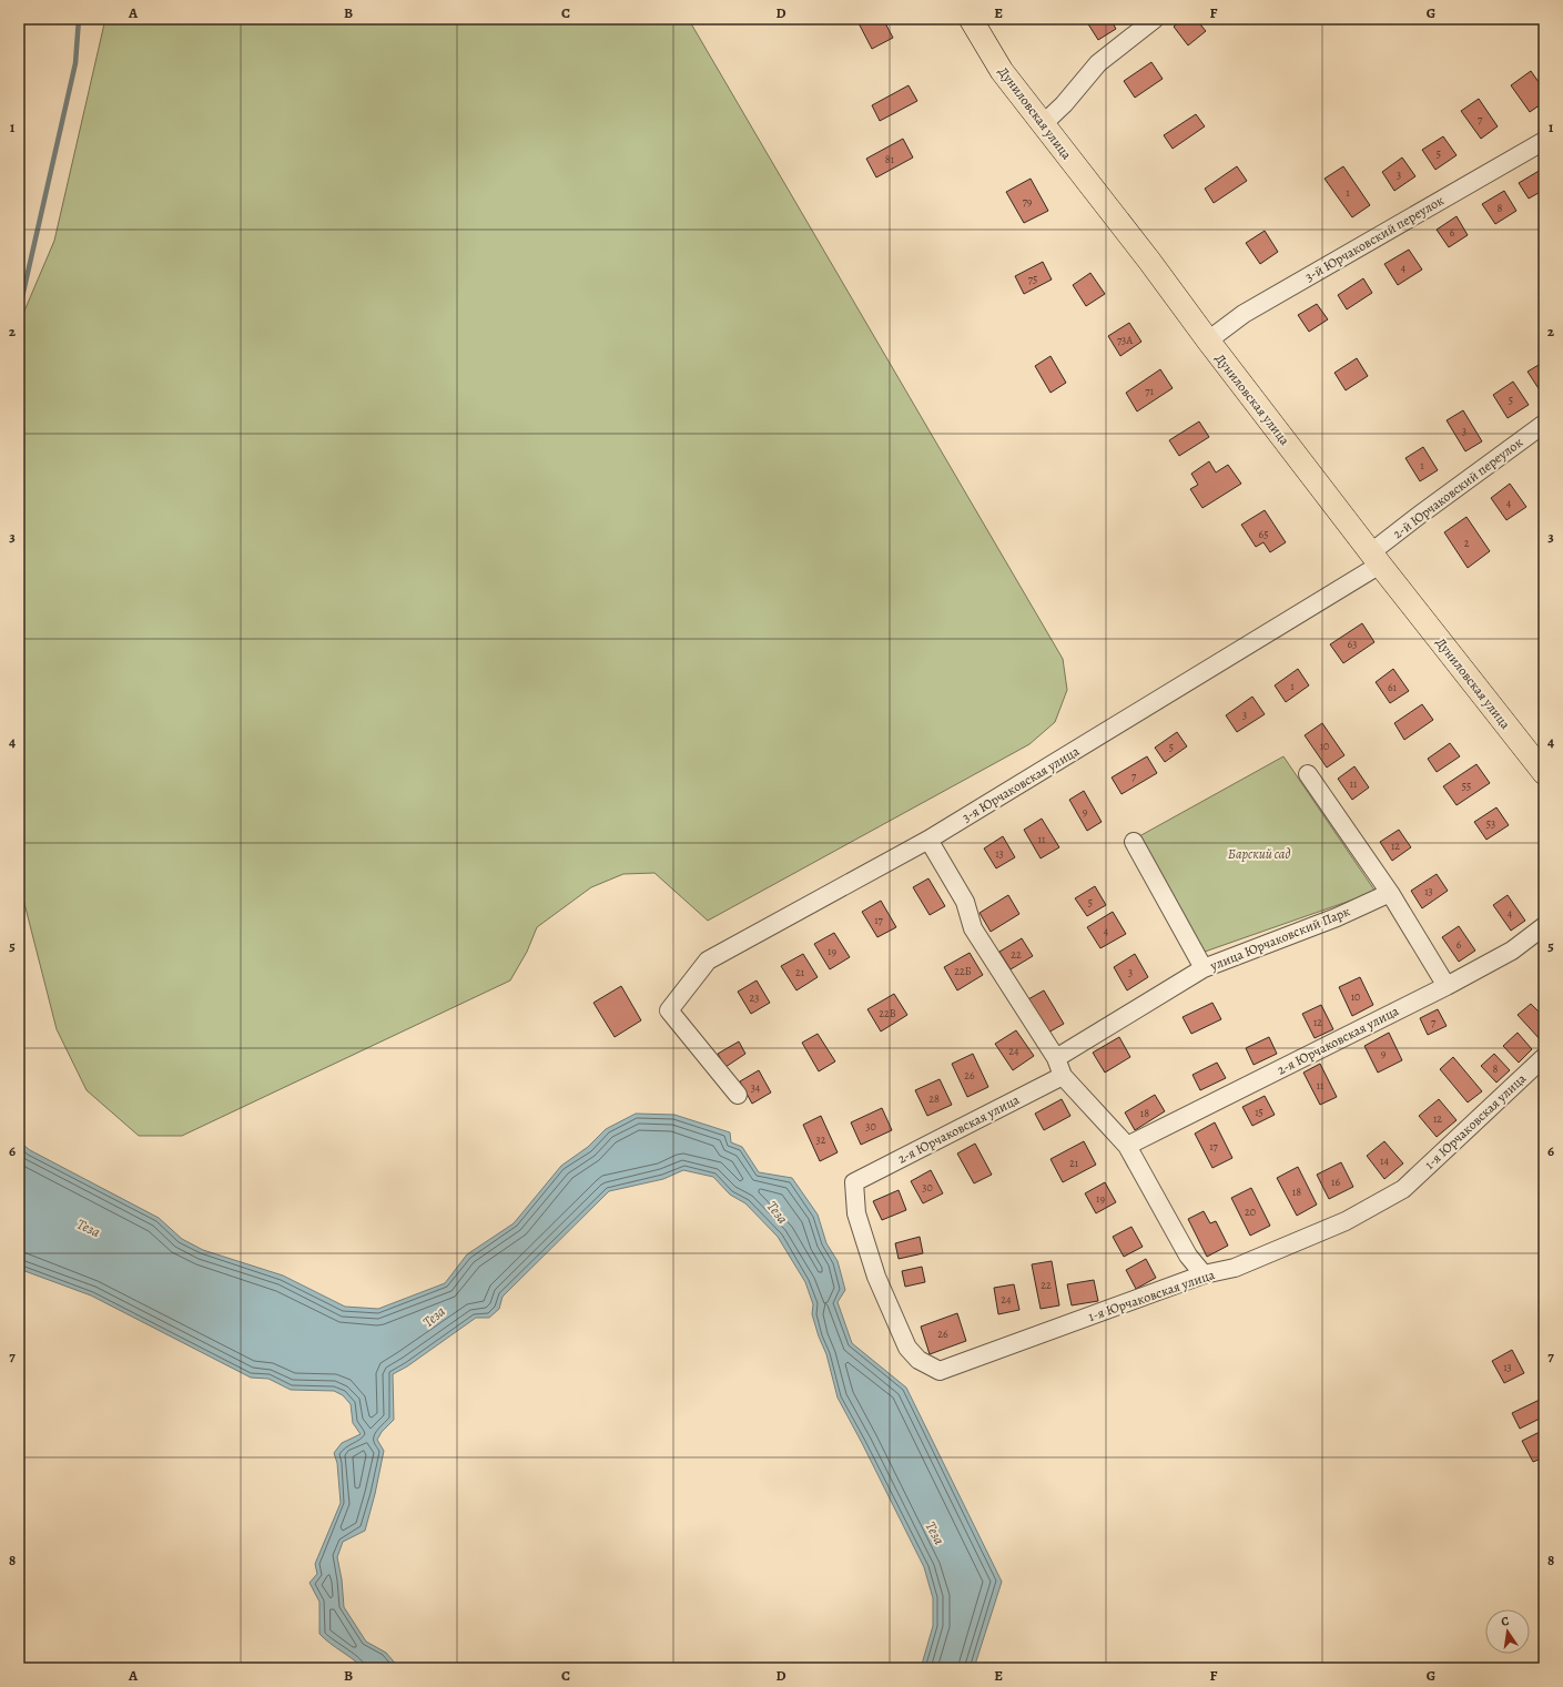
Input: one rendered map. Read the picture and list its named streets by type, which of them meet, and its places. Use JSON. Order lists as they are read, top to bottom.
{
  "streets": {
    "main road": ["Дуниловская улица"],
    "street": [
      "3-й Юрчаковский переулок",
      "2-й Юрчаковский переулок",
      "3-я Юрчаковская улица",
      "улица Юрчаковский Парк",
      "2-я Юрчаковская улица",
      "1-я Юрчаковская улица"
    ]
  },
  "crossings": [
    ["Дуниловская улица", "3-й Юрчаковский переулок"],
    ["Дуниловская улица", "2-й Юрчаковский переулок"],
    ["Дуниловская улица", "3-я Юрчаковская улица"],
    ["2-й Юрчаковский переулок", "3-я Юрчаковская улица"],
    ["2-я Юрчаковская улица", "1-я Юрчаковская улица"]
  ],
  "water": ["Теза"],
  "parks": ["Барский сад"],
  "house_numbers": [
    "7",
    "5",
    "81",
    "3",
    "1",
    "79",
    "8",
    "6",
    "4",
    "75",
    "73А",
    "71",
    "5",
    "3",
    "1",
    "4",
    "65",
    "2",
    "63",
    "1",
    "61",
    "3",
    "10",
    "5",
    "7",
    "11",
    "55",
    "9",
    "53",
    "11",
    "12",
    "13",
    "13",
    "5",
    "4",
    "17",
    "4",
    "6",
    "19",
    "22",
    "22Б",
    "21",
    "3",
    "10",
    "23",
    "22В",
    "12",
    "7",
    "24",
    "9",
    "8",
    "26",
    "11",
    "34",
    "28",
    "15",
    "18",
    "12",
    "30",
    "32",
    "17",
    "14",
    "21",
    "16",
    "30",
    "18",
    "19",
    "20",
    "22",
    "24",
    "26",
    "13"
  ],
  "north": "top",
  "grid": {
    "columns": [
      "A",
      "B",
      "C",
      "D",
      "E",
      "F",
      "G"
    ],
    "rows": [
      "1",
      "2",
      "3",
      "4",
      "5",
      "6",
      "7",
      "8"
    ]
  }
}
